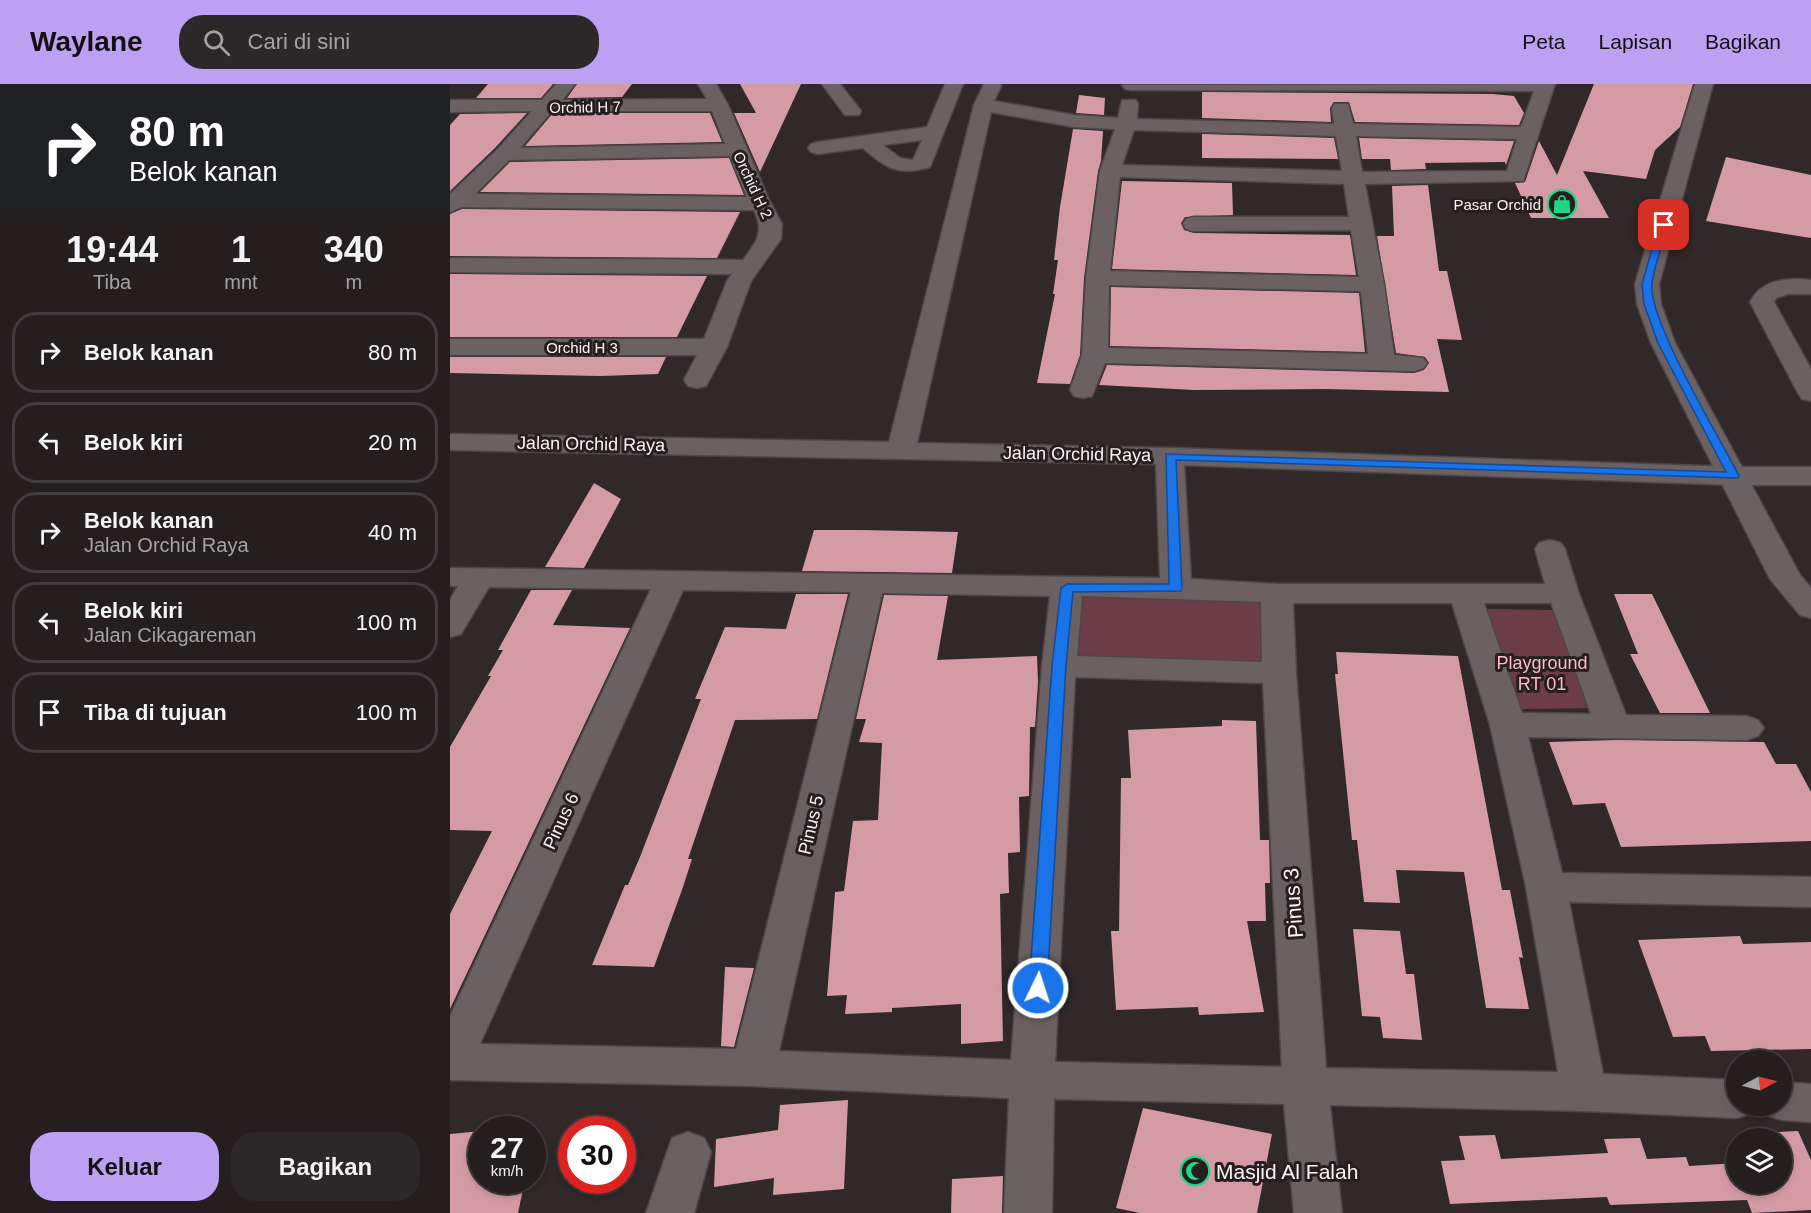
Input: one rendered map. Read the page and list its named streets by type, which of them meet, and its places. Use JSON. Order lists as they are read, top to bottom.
{
  "streets": {
    "street": [
      "Orchid H 7",
      "Orchid H 2",
      "Orchid H 3",
      "Jalan Orchid Raya",
      "Pinus 6",
      "Pinus 5",
      "Pinus 3"
    ]
  },
  "crossings": [
    ["Orchid H 7", "Orchid H 2"],
    ["Orchid H 2", "Orchid H 3"]
  ],
  "parks": ["Playground RT 01"],
  "places": {
    "shop": ["Pasar Orchid"],
    "mosque": ["Masjid Al Falah"]
  },
  "north": "right",
  "page": {
    "header": "Waylane",
    "search": "Cari di sini",
    "nav": ["Peta", "Lapisan", "Bagikan"],
    "turn": ["80 m", "Belok kanan"],
    "eta": [
      "19:44",
      "Tiba",
      "1",
      "mnt",
      "340",
      "m"
    ],
    "list": [
      {
        "name": "Belok kanan",
        "value": "80 m"
      },
      {
        "name": "Belok kiri",
        "value": "20 m"
      },
      {
        "name": "Belok kanan",
        "note": "Jalan Orchid Raya",
        "value": "40 m"
      },
      {
        "name": "Belok kiri",
        "note": "Jalan Cikagareman",
        "value": "100 m"
      },
      {
        "name": "Tiba di tujuan",
        "value": "100 m"
      }
    ],
    "speed": "27 km/h",
    "limit": "30",
    "buttons": ["Keluar", "Bagikan"]
  }
}
